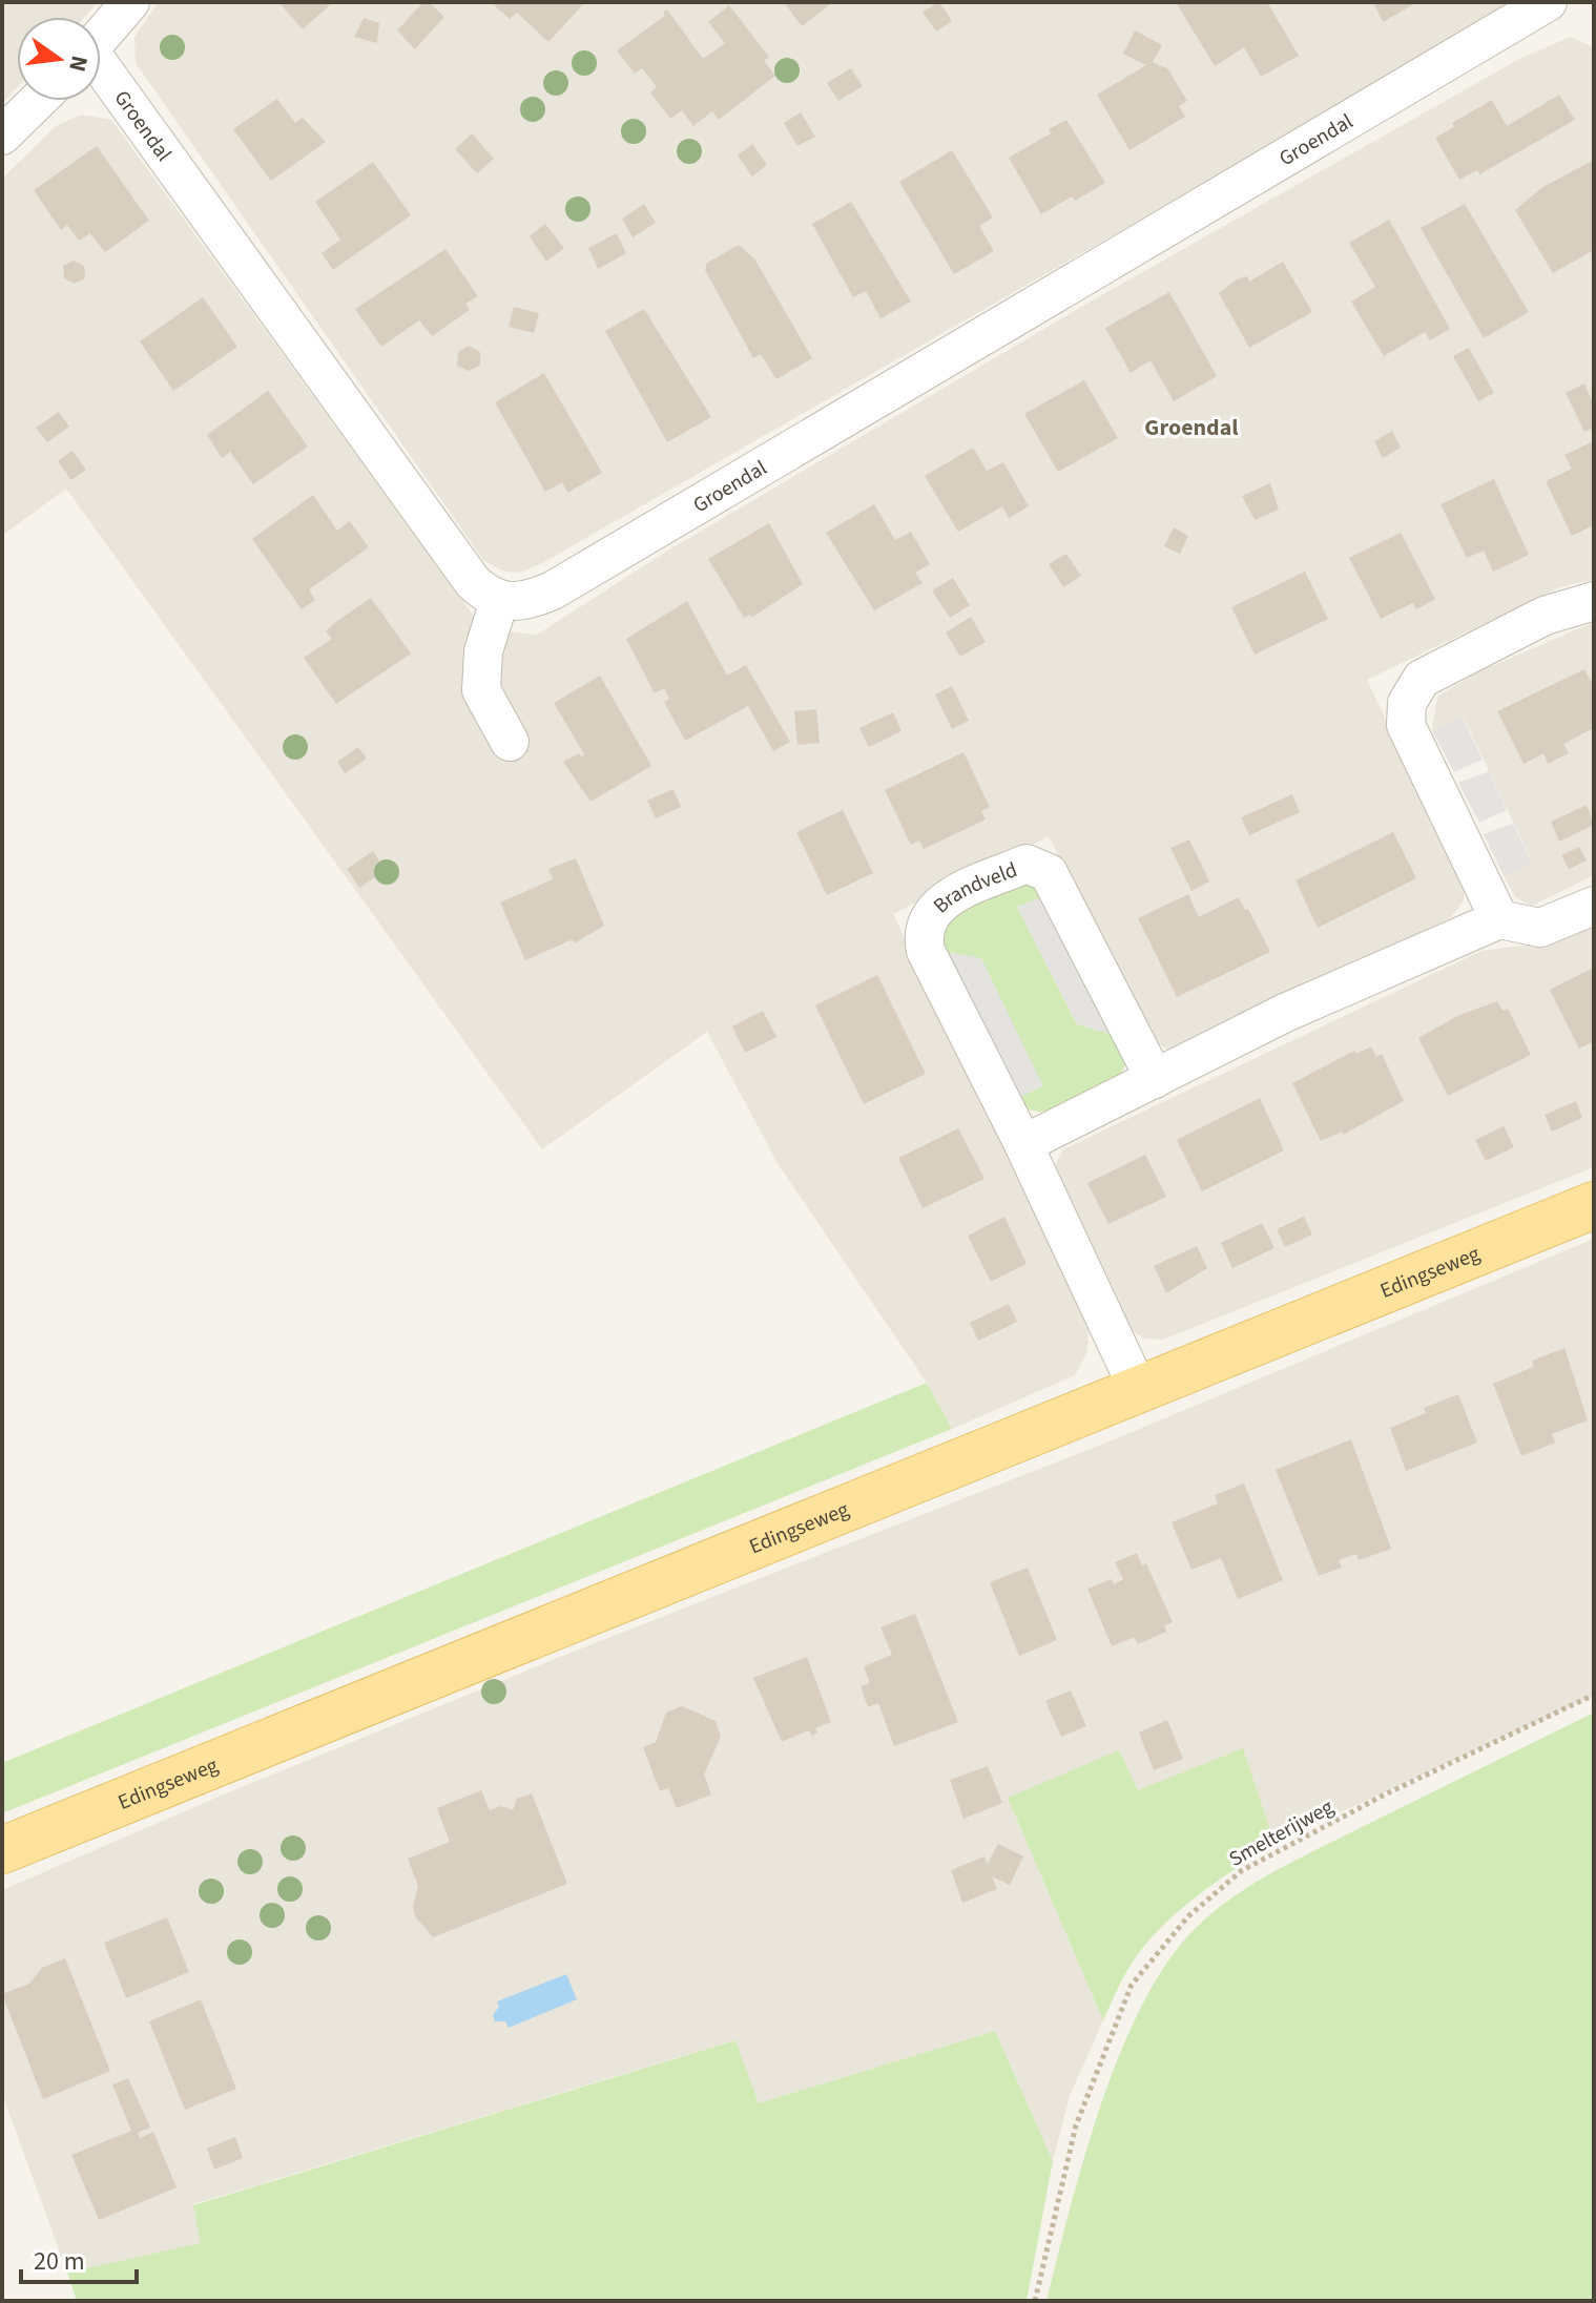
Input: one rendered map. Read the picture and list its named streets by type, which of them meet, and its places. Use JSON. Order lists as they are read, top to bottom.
{
  "streets": {
    "main road": ["Edingseweg"],
    "street": ["Groendal", "Brandveld"],
    "path": ["Smelterijweg"]
  },
  "crossings": [
    ["Brandveld", "Edingseweg"]
  ],
  "districts": ["Groendal"],
  "scale_bar": "20 m",
  "north": "right"
}
